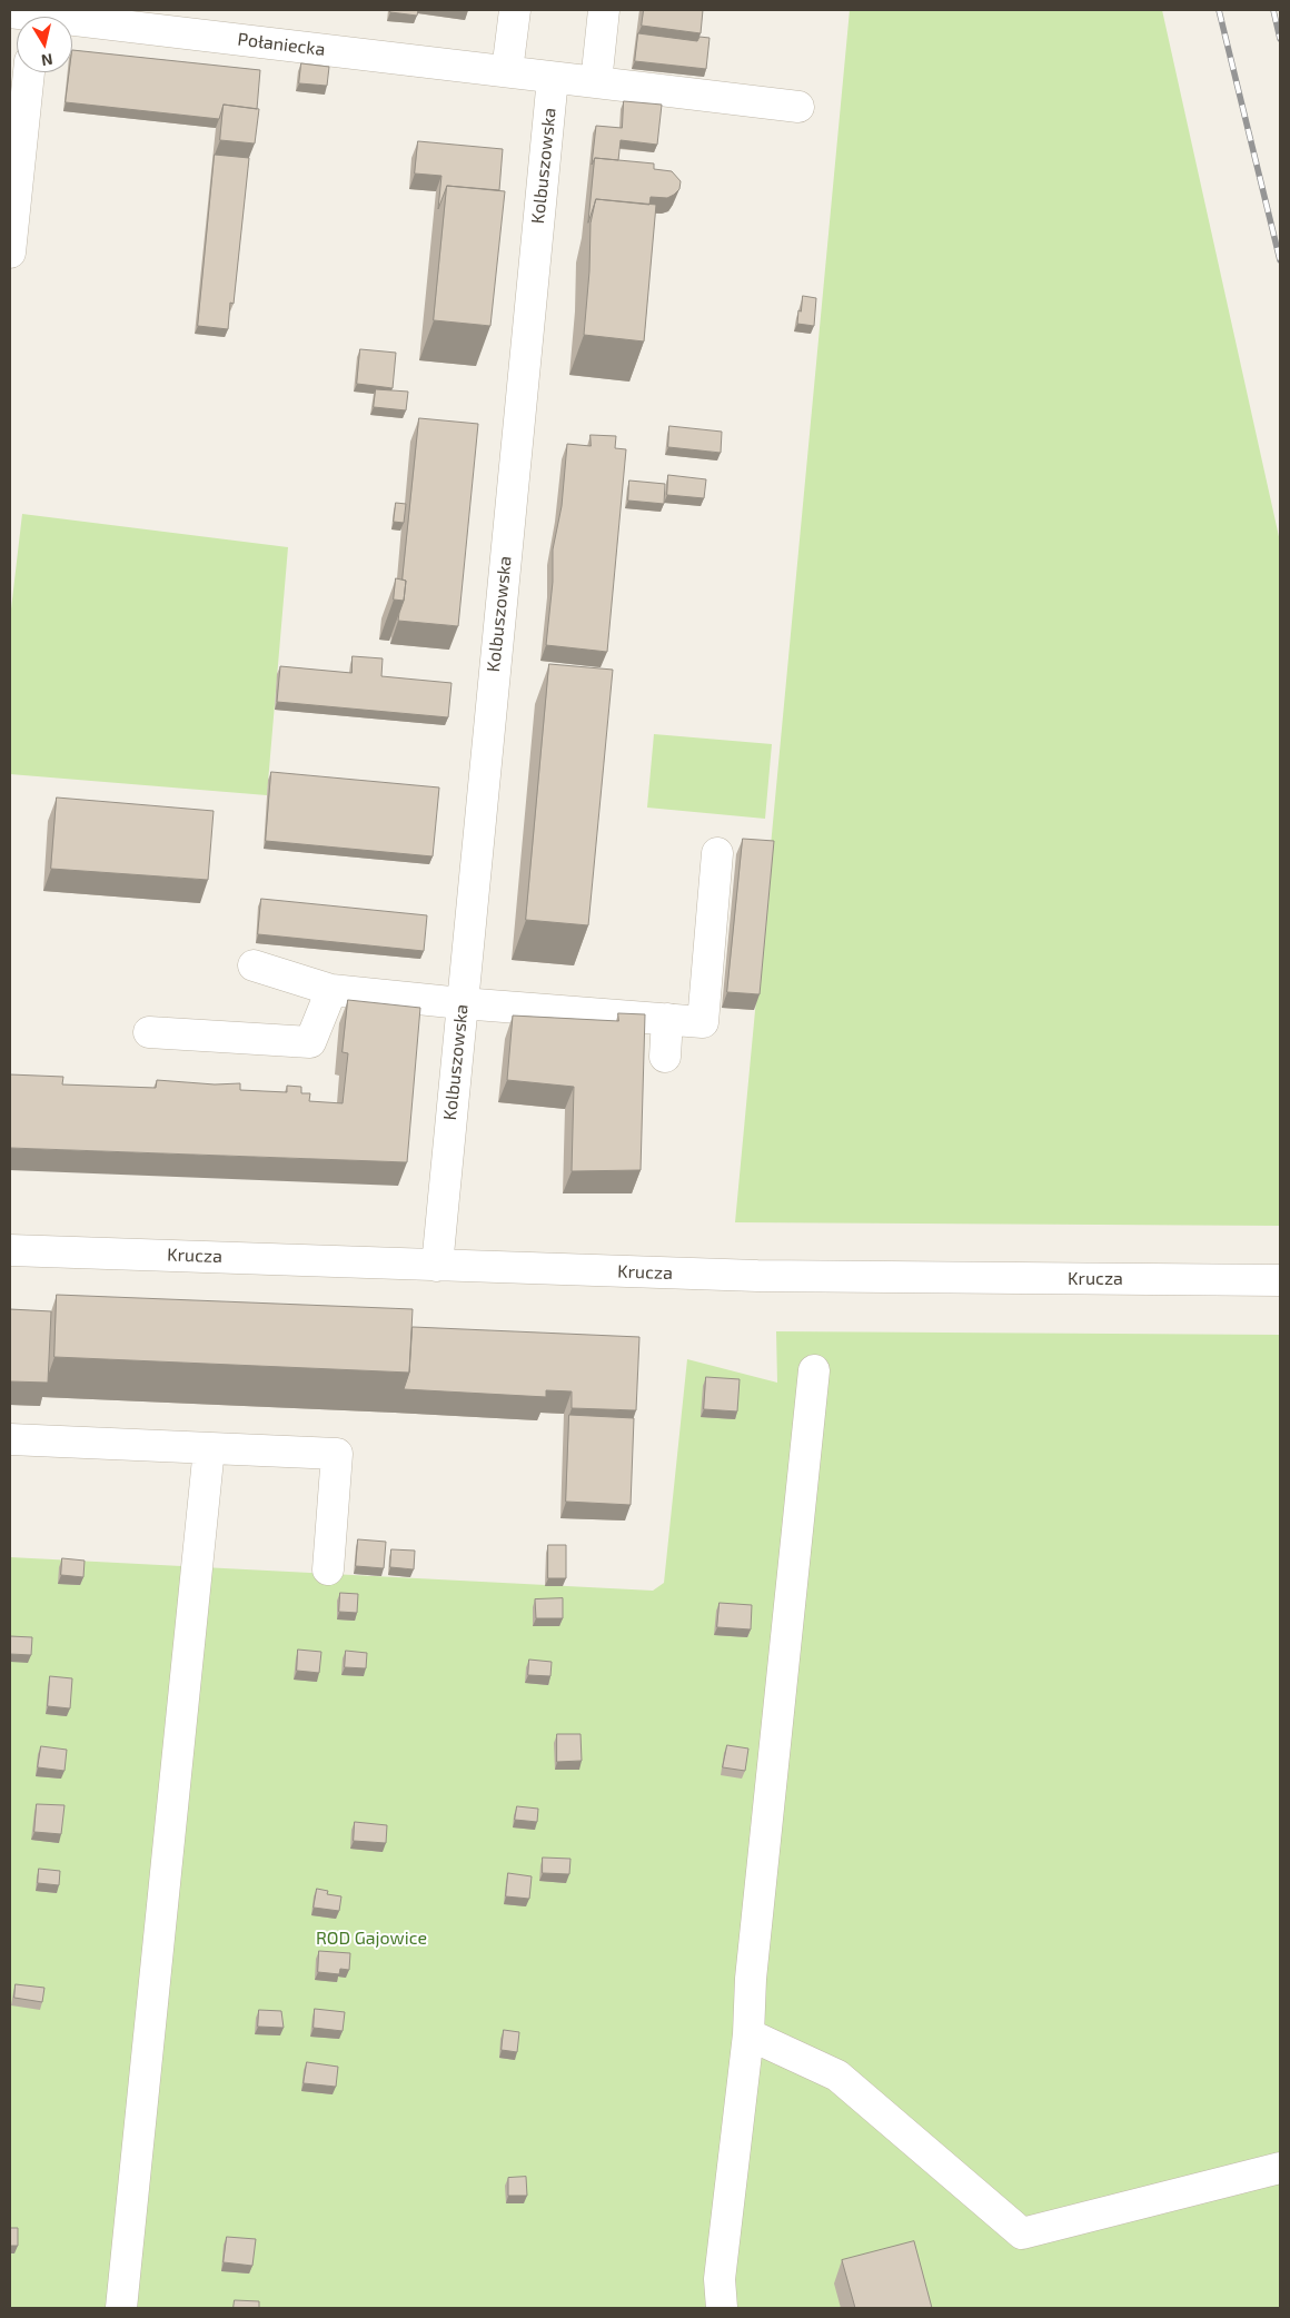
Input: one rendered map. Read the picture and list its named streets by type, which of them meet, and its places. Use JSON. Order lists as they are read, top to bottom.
{
  "streets": {
    "street": ["Połaniecka", "Kolbuszowska", "Krucza"]
  },
  "crossings": [
    ["Połaniecka", "Kolbuszowska"],
    ["Kolbuszowska", "Krucza"]
  ],
  "parks": ["ROD Gajowice"],
  "north": "bottom"
}
